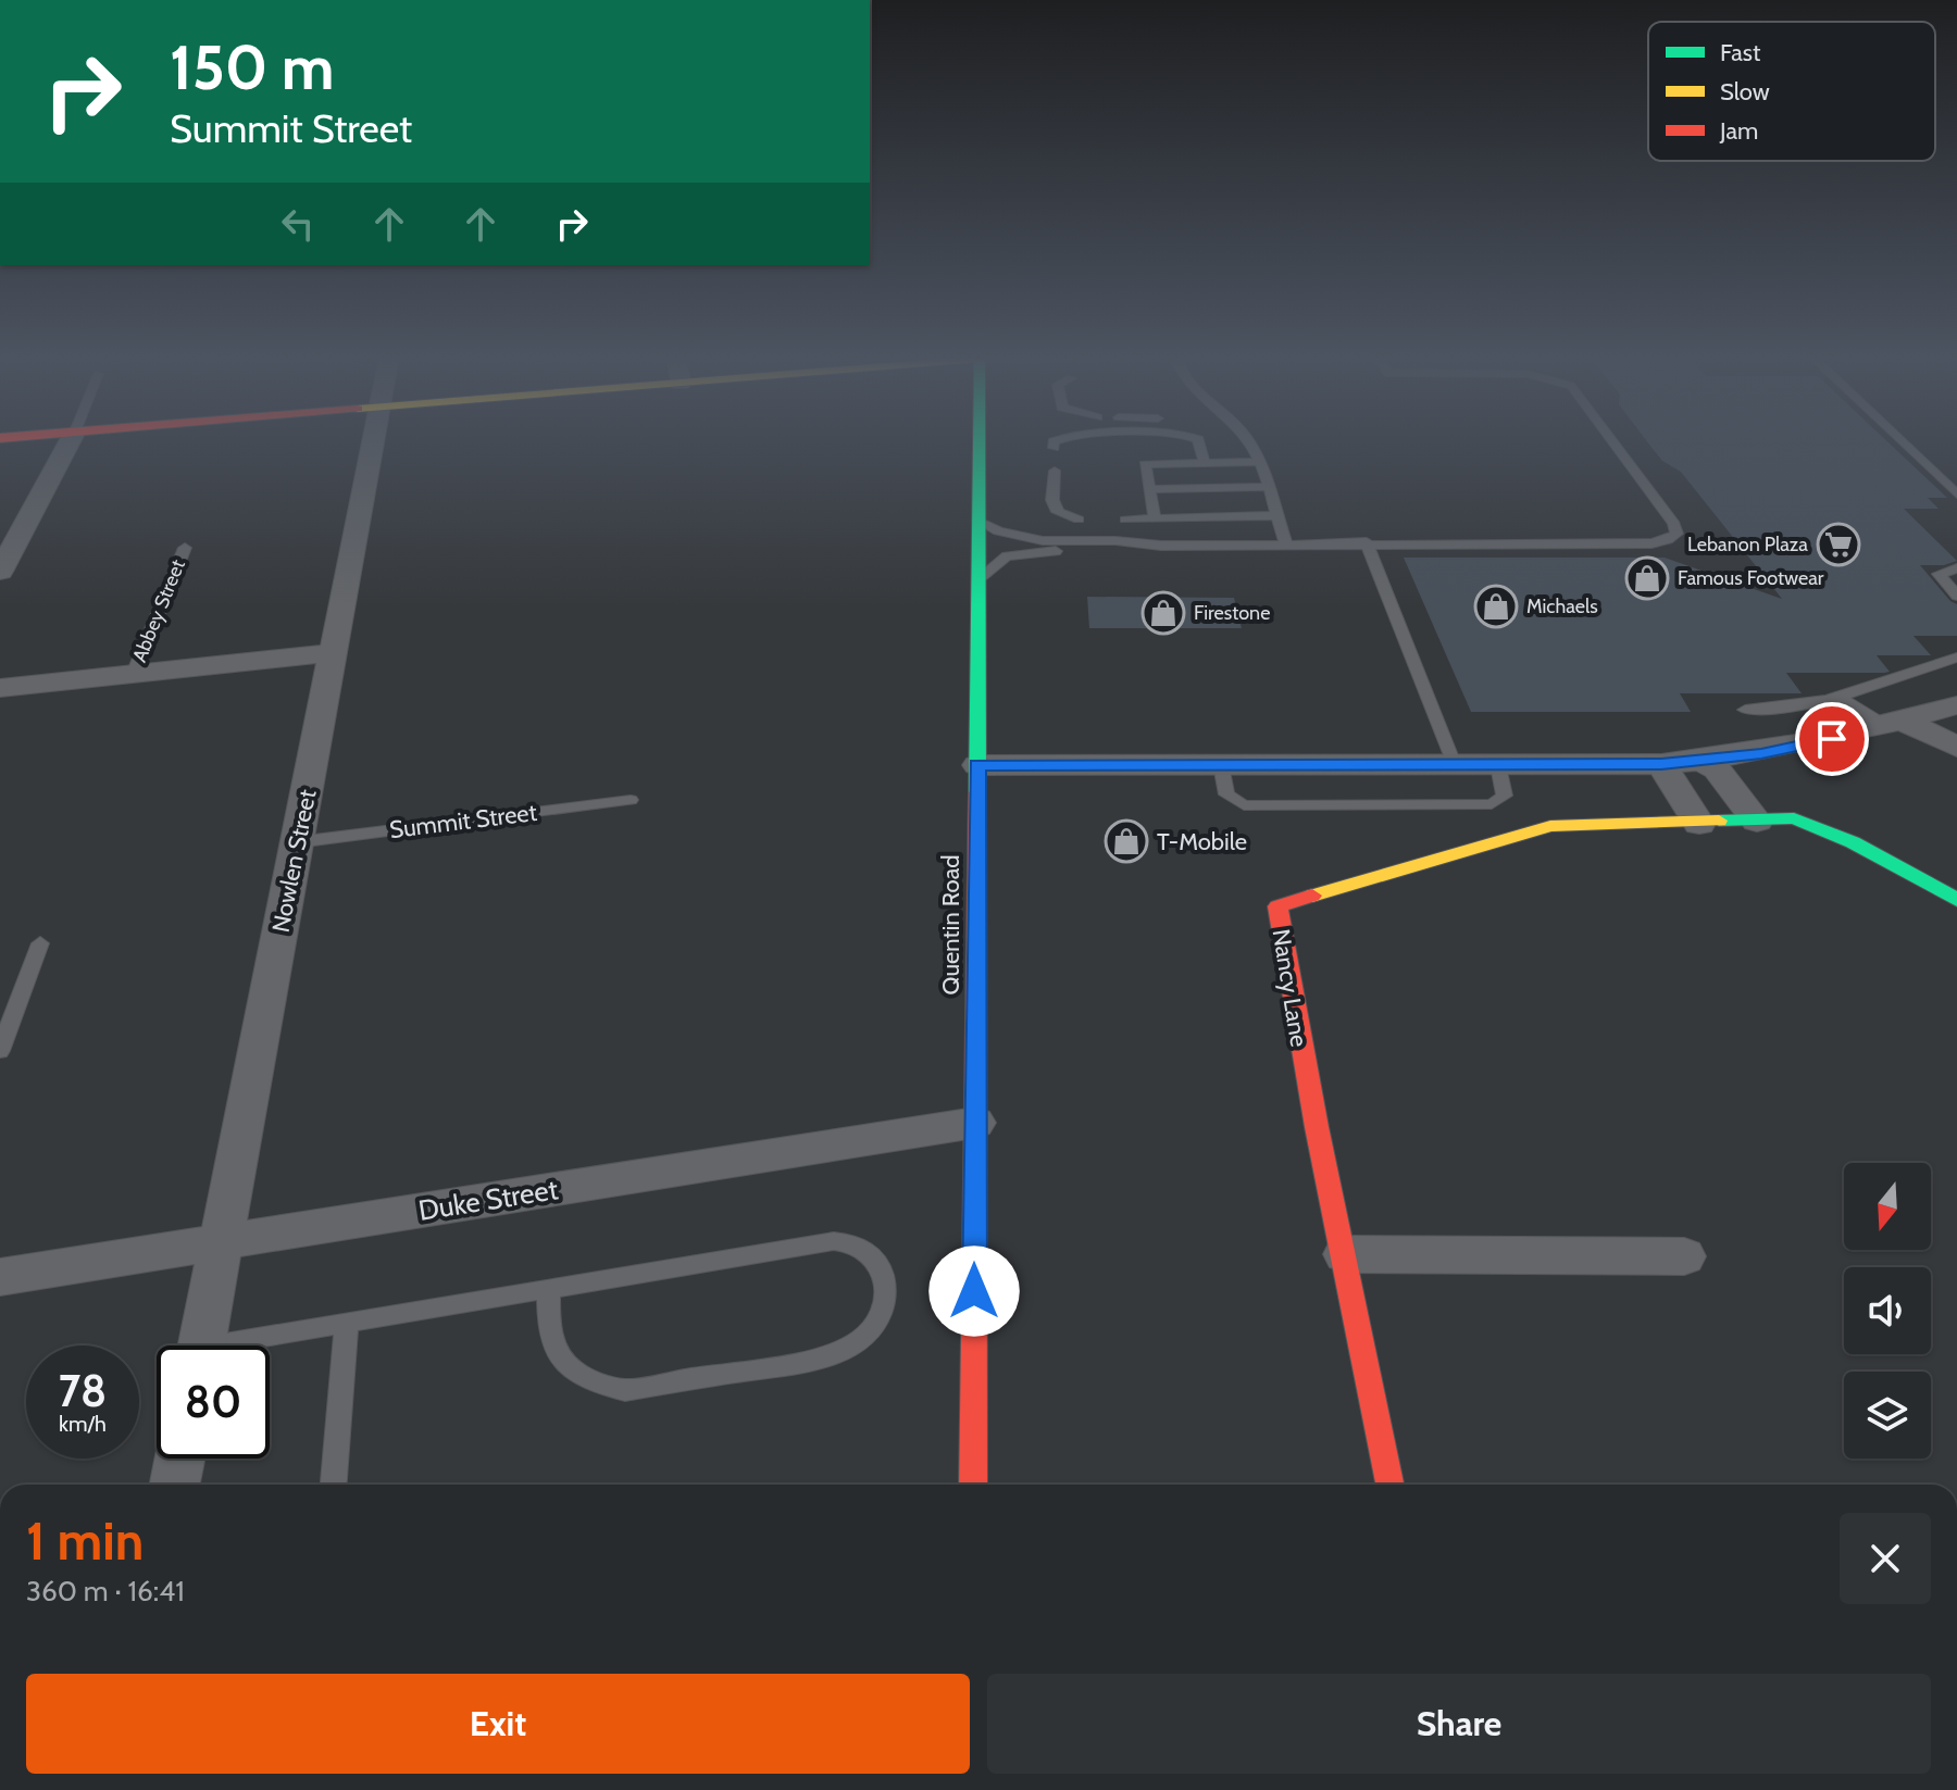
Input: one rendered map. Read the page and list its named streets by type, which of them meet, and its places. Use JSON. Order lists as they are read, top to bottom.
{
  "streets": {
    "main road": ["Quentin Road", "Nancy Lane"],
    "street": ["Nowlen Street", "Duke Street"],
    "lane": ["Abbey Street", "Summit Street"]
  },
  "crossings": [
    ["Summit Street", "Nowlen Street"],
    ["Nowlen Street", "Duke Street"],
    ["Quentin Road", "Duke Street"]
  ],
  "places": {
    "supermarket": ["Lebanon Plaza"],
    "shop": [
      "Famous Footwear",
      "Michaels",
      "Firestone",
      "T-Mobile"
    ]
  },
  "legend": ["Fast", "Slow", "Jam"],
  "north": "bottom",
  "page": {
    "turn": ["150 m", "Summit Street"],
    "speed": "78 km/h",
    "limit": "80",
    "heading": ["1 min", "360 m · 16:41"],
    "buttons": ["Exit", "Share"]
  }
}
